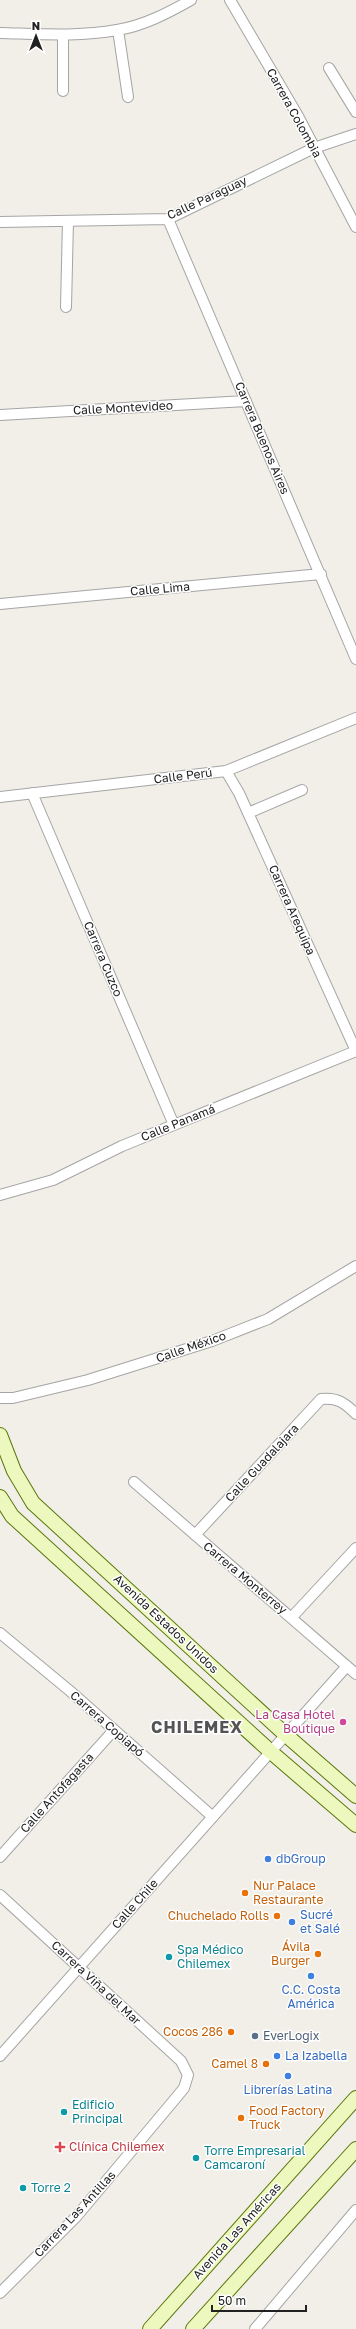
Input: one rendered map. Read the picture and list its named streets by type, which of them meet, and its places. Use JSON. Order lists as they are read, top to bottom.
{
  "streets": {
    "street": [
      "Carrera Colombia",
      "Calle Paraguay",
      "Calle Montevideo",
      "Carrera Buenos Aires",
      "Calle Lima",
      "Calle Perú",
      "Carrera Arequipa",
      "Carrera Cuzco",
      "Calle Panamá",
      "Calle México",
      "Calle Guadalajara",
      "Carrera Monterrey",
      "Avenida Estados Unidos",
      "Carrera Copiapó",
      "Calle Antofagasta",
      "Calle Chile",
      "Carrera Viña del Mar",
      "Carrera Las Antillas",
      "Avenida Las Américas"
    ]
  },
  "crossings": [
    ["Carrera Colombia", "Calle Paraguay"],
    ["Calle Paraguay", "Carrera Buenos Aires"],
    ["Calle Montevideo", "Carrera Buenos Aires"],
    ["Carrera Buenos Aires", "Calle Lima"],
    ["Calle Perú", "Carrera Arequipa"],
    ["Calle Perú", "Carrera Cuzco"],
    ["Carrera Arequipa", "Calle Panamá"],
    ["Carrera Cuzco", "Calle Panamá"],
    ["Calle Guadalajara", "Carrera Monterrey"],
    ["Carrera Monterrey", "Calle Chile"],
    ["Avenida Estados Unidos", "Calle Chile"],
    ["Carrera Copiapó", "Calle Antofagasta"],
    ["Carrera Copiapó", "Calle Chile"],
    ["Calle Chile", "Carrera Viña del Mar"],
    ["Carrera Viña del Mar", "Carrera Las Antillas"]
  ],
  "districts": ["CHILEMEX"],
  "places": {
    "other": [
      "La Casa Hotel Boutique",
      "dbGroup",
      "Nur Palace Restaurante",
      "Chuchelado Rolls",
      "Sucré et Salé",
      "Ávila Burger",
      "Spa Médico Chilemex",
      "C.C. Costa América",
      "Cocos 286",
      "EverLogix",
      "La Izabella",
      "Camel 8",
      "Librerías Latina",
      "Edificio Principal",
      "Food Factory Truck",
      "Torre Empresarial Camcaroní",
      "Torre 2"
    ],
    "health": ["Clínica Chilemex"]
  },
  "scale_bar": "50 m",
  "north": "top"
}
